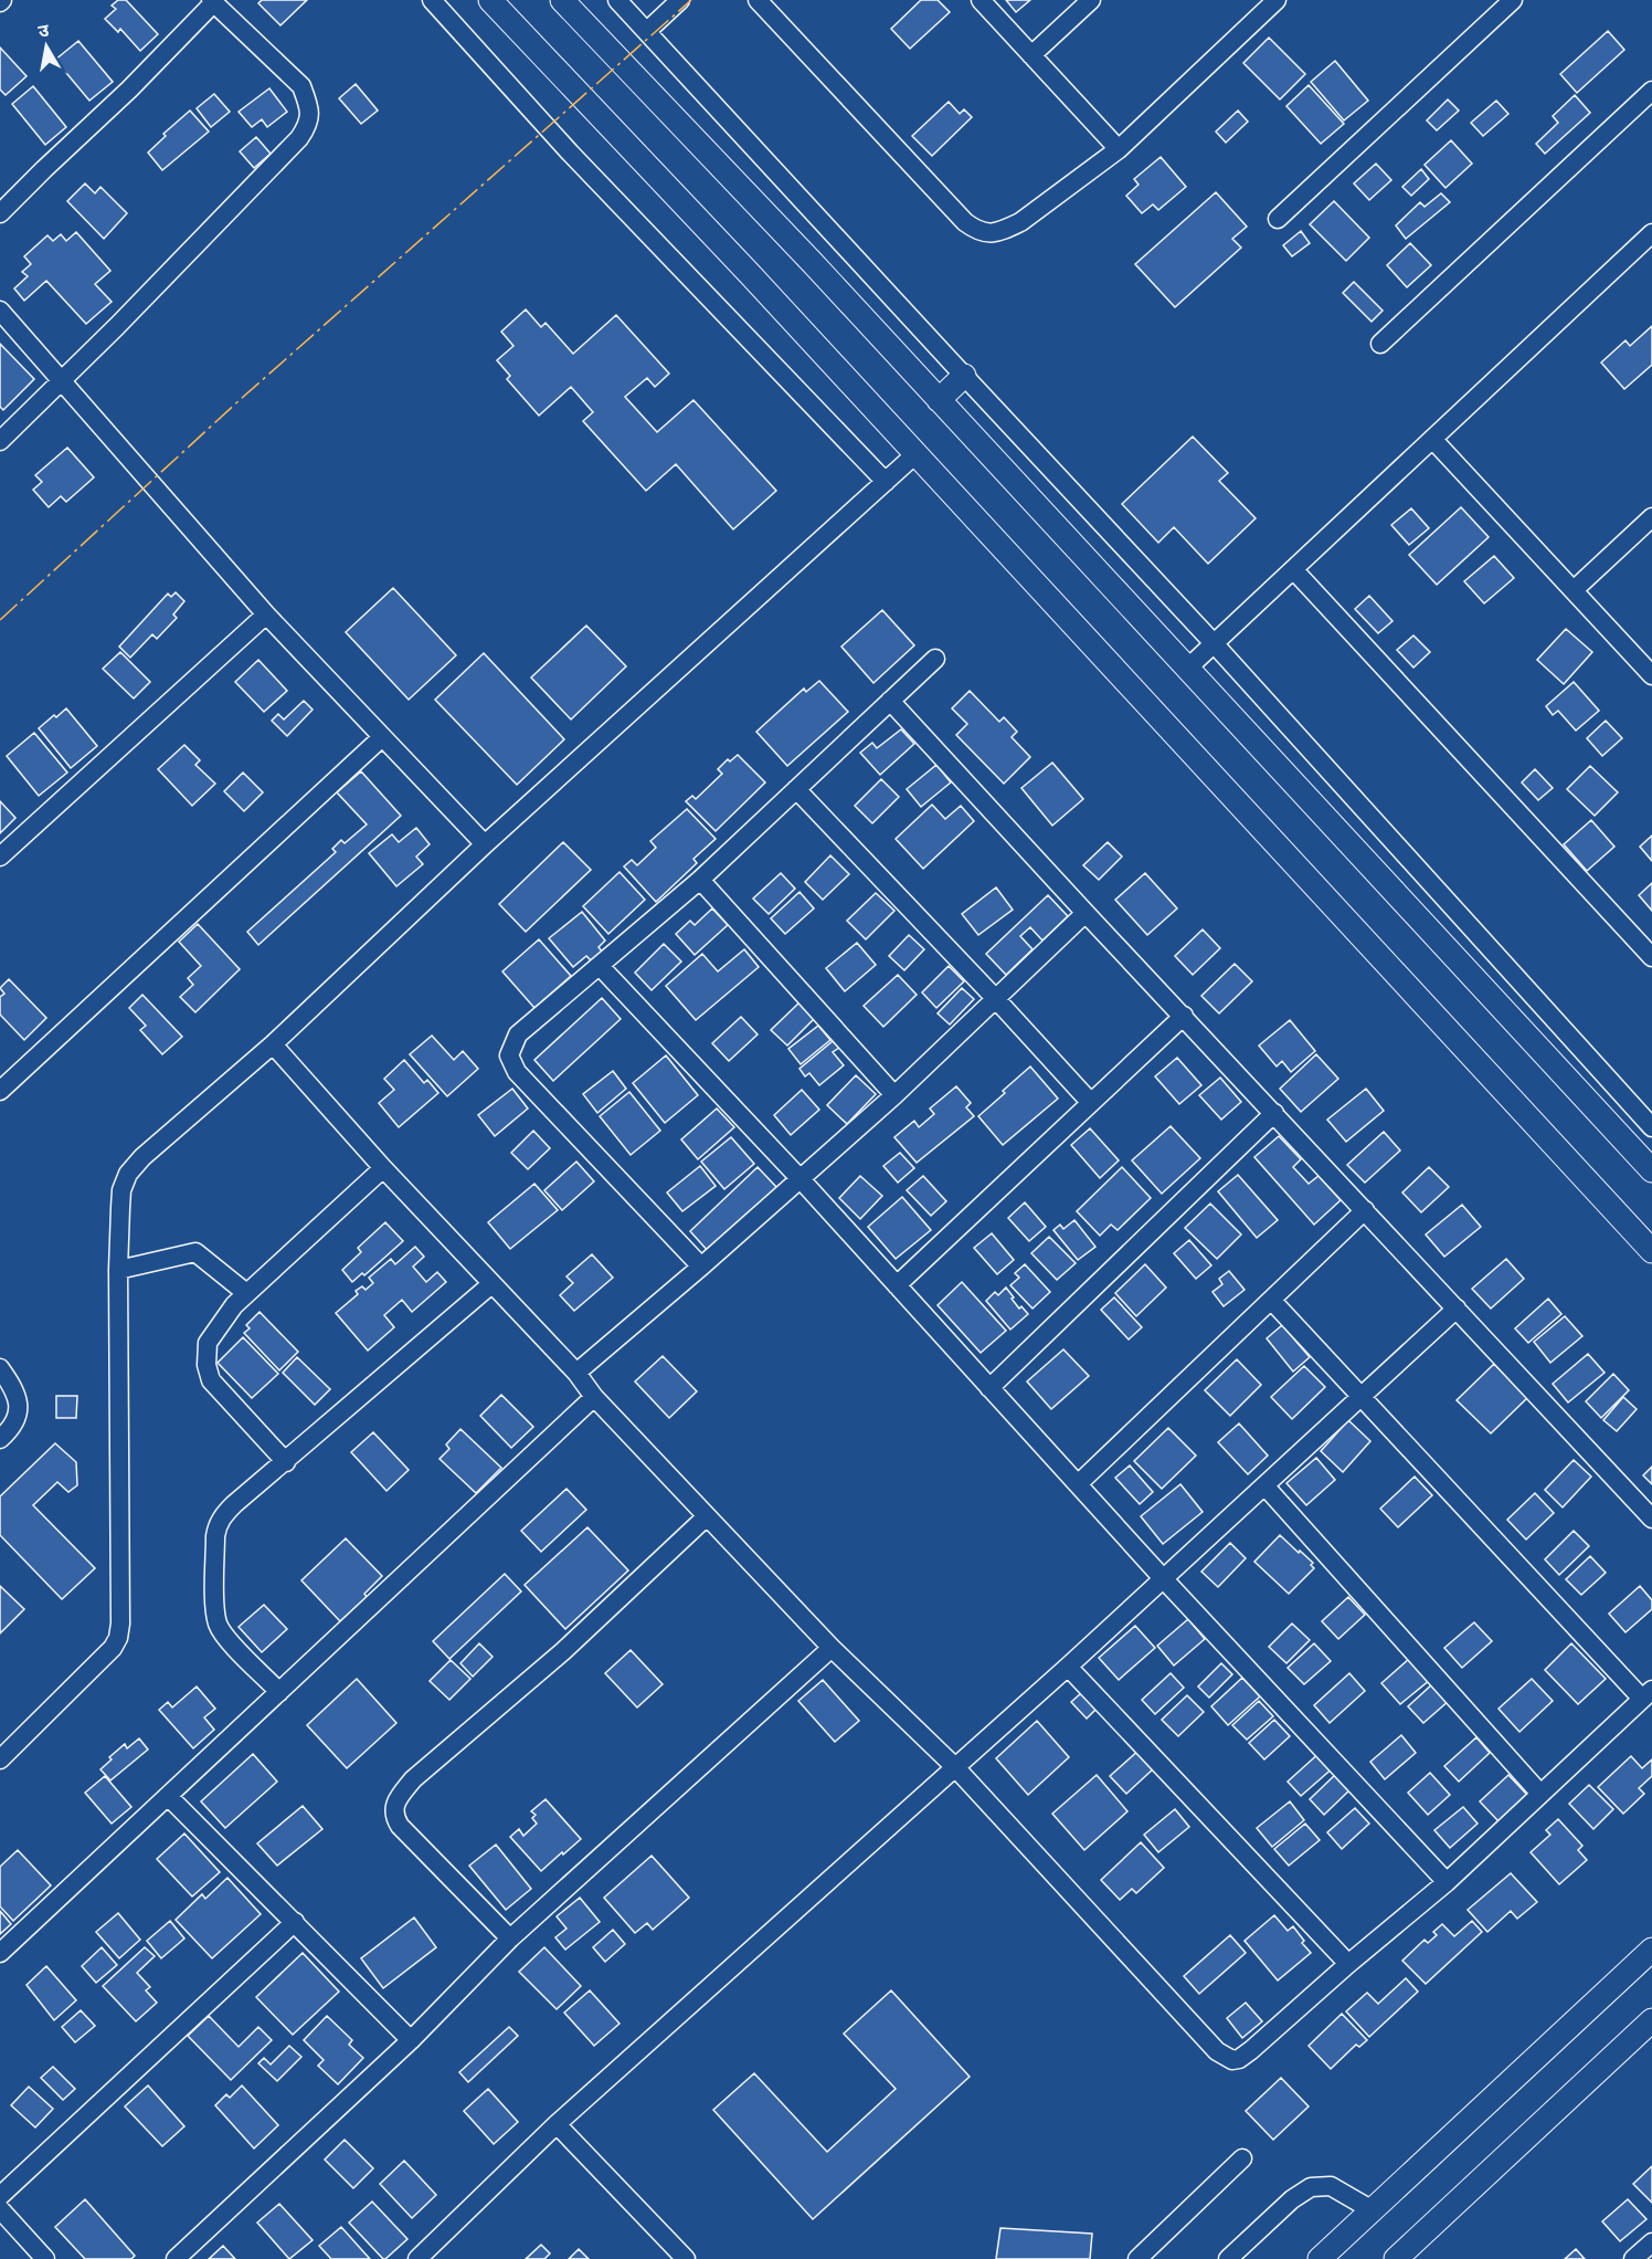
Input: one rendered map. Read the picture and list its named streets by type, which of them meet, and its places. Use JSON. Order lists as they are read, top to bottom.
{
  "north": "top"
}
